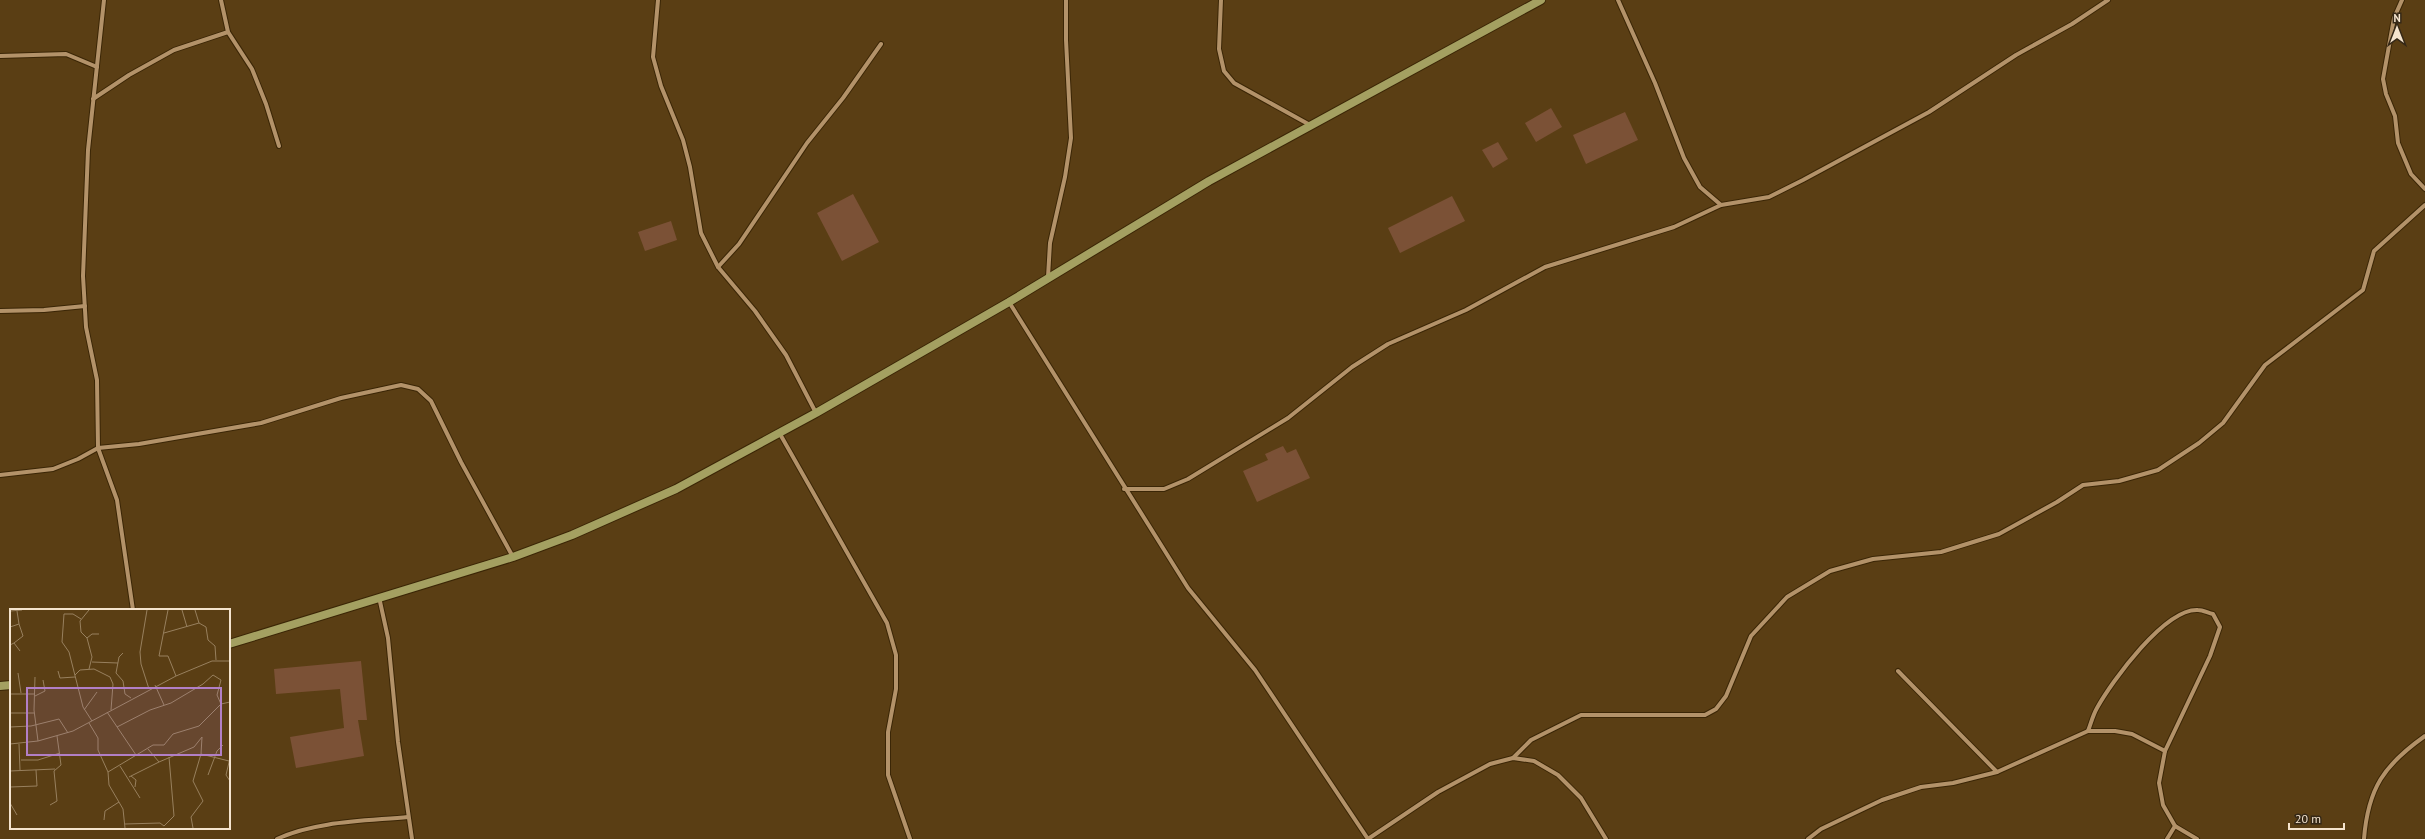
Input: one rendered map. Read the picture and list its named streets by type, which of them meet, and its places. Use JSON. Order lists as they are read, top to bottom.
{
  "scale_bar": "20 m",
  "north": "top"
}
